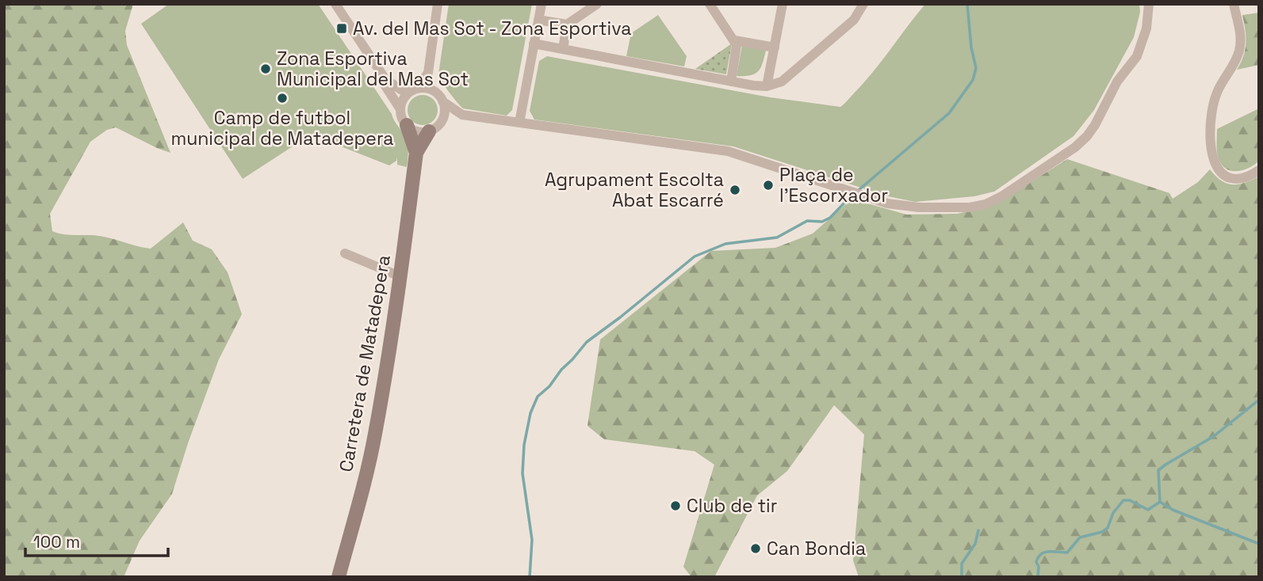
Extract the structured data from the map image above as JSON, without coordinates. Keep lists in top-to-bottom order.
{
  "streets": {
    "street": ["Carretera de Matadepera"]
  },
  "places": {
    "transit": ["Av. del Mas Sot - Zona Esportiva"],
    "other": [
      "Zona Esportiva Municipal del Mas Sot",
      "Camp de futbol municipal de Matadepera",
      "Plaça de l'Escorxador",
      "Agrupament Escolta Abat Escarré",
      "Club de tir",
      "Can Bondia"
    ]
  },
  "scale_bar": "100 m"
}
